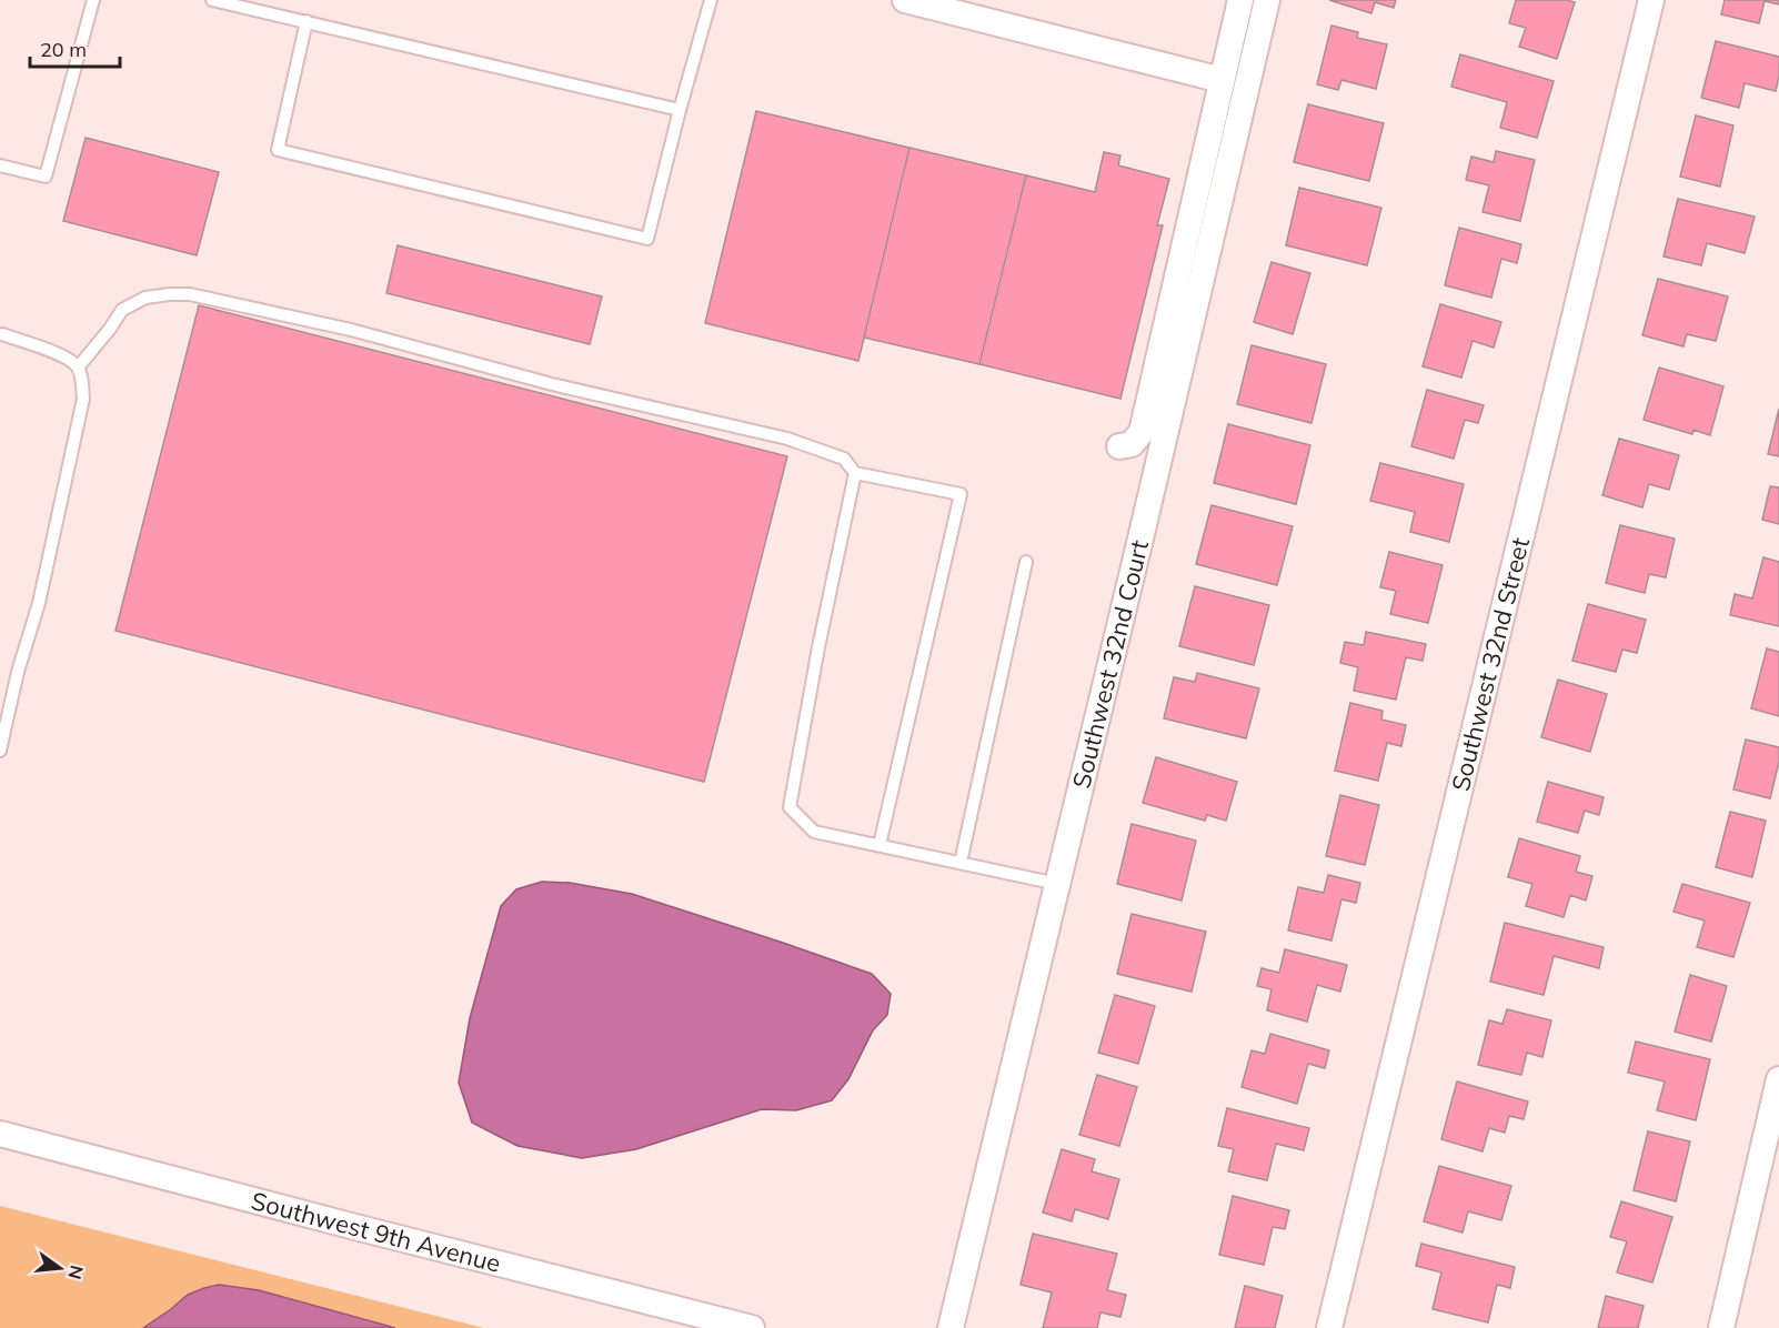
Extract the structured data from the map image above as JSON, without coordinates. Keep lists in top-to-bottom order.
{
  "streets": {
    "street": ["Southwest 32nd Court", "Southwest 32nd Street", "Southwest 9th Avenue"]
  },
  "scale_bar": "20 m",
  "north": "right"
}
